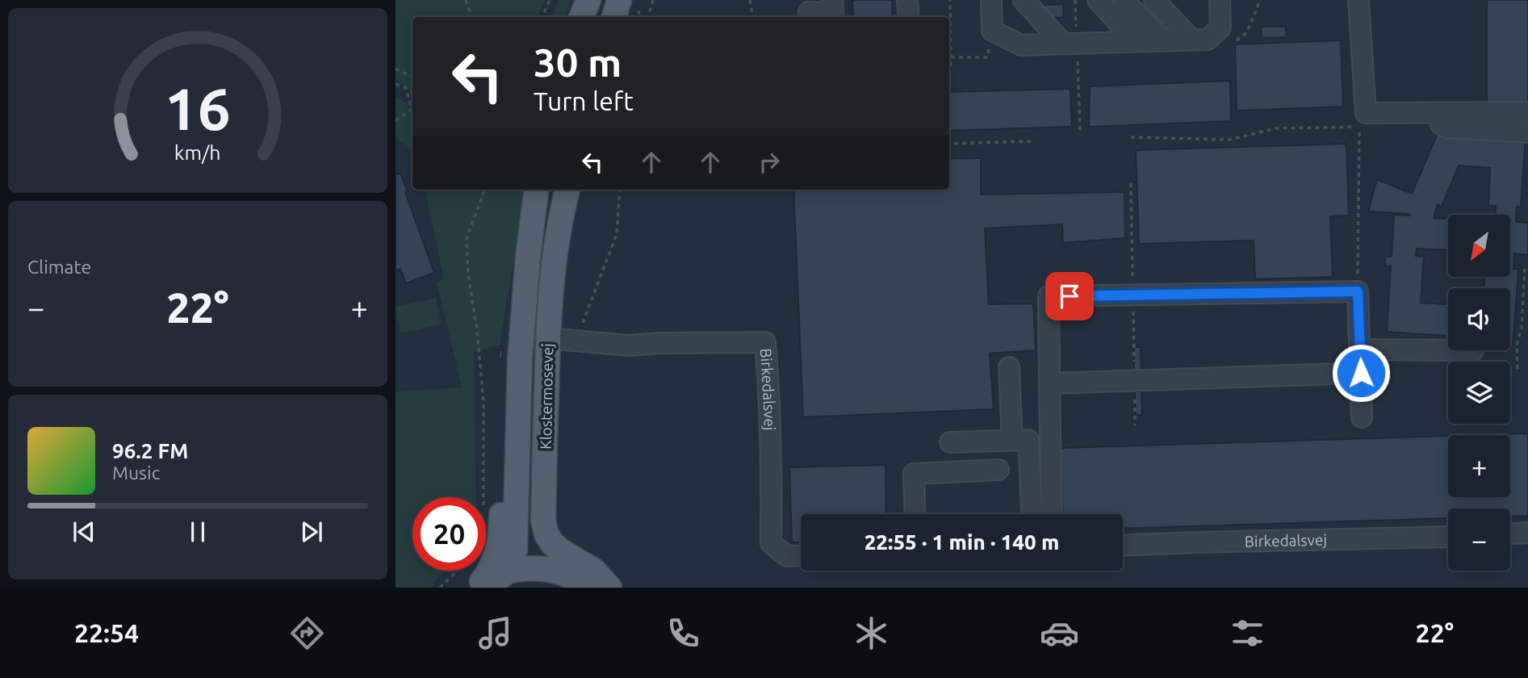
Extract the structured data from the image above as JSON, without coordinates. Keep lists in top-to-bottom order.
{
  "streets": {
    "main road": ["Klostermosevej"],
    "street": ["Birkedalsvej"]
  },
  "crossings": [
    ["Birkedalsvej", "Klostermosevej"]
  ],
  "north": "bottom left",
  "page": {
    "turn": ["30 m", "Turn left"],
    "tile": "Climate",
    "map_buttons": ["+", "−"],
    "heat": ["−", "22°", "+"],
    "song": ["96.2 FM", "Music"],
    "limit": "20",
    "trip": "22:55 · 1 min · 140 m",
    "tabs": ["22:54", "22°"],
    "gauge": ["16", "km/h"]
  }
}
